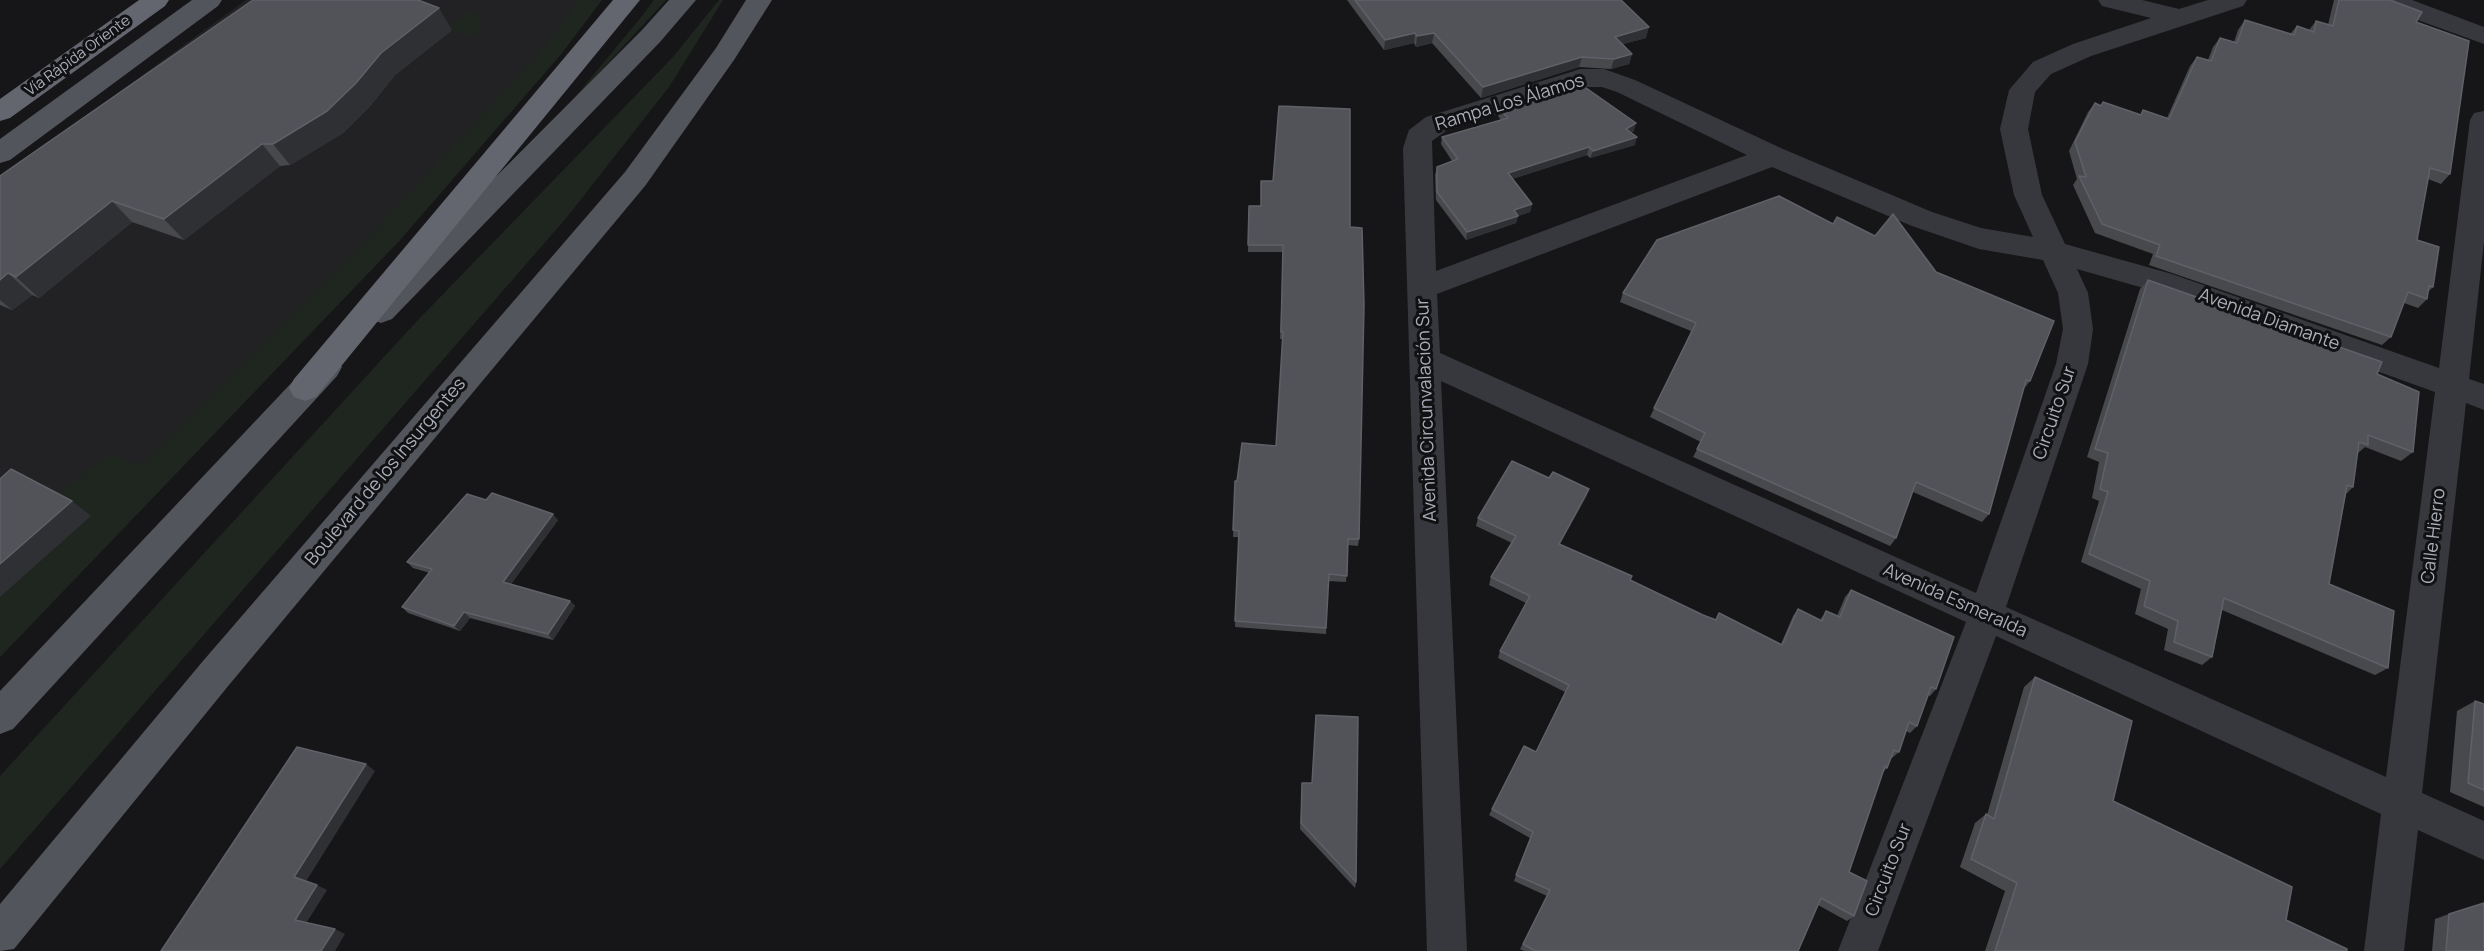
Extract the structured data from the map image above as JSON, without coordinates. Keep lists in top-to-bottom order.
{
  "streets": {
    "highway": ["Vía Rápida Oriente"],
    "main road": ["Boulevard de los Insurgentes"],
    "street": [
      "Rampa Los Álamos",
      "Avenida Diamante",
      "Avenida Circunvalación Sur",
      "Circuito Sur",
      "Calle Hierro",
      "Avenida Esmeralda"
    ]
  },
  "crossings": [
    ["Rampa Los Álamos", "Avenida Circunvalación Sur"],
    ["Avenida Diamante", "Circuito Sur"],
    ["Avenida Diamante", "Calle Hierro"],
    ["Avenida Circunvalación Sur", "Avenida Esmeralda"],
    ["Circuito Sur", "Avenida Esmeralda"],
    ["Calle Hierro", "Avenida Esmeralda"]
  ]
}
